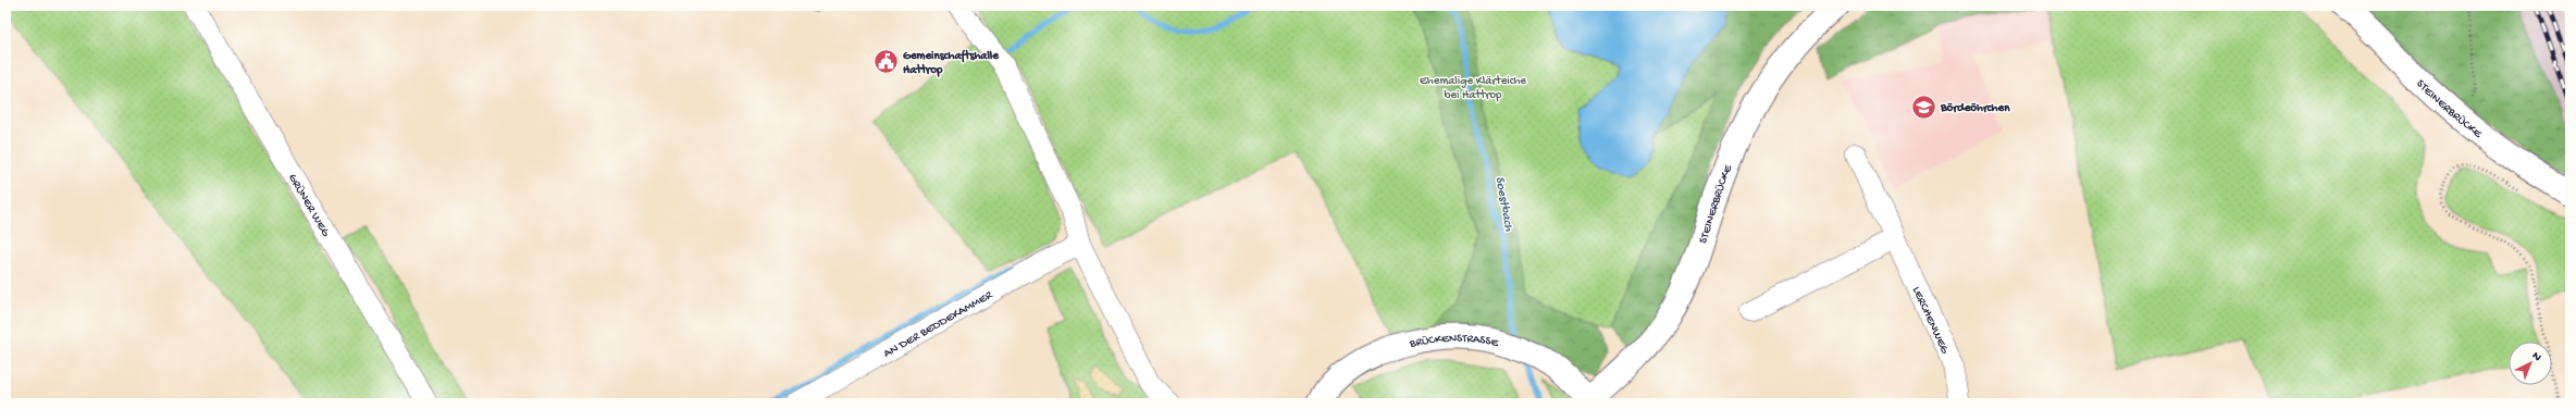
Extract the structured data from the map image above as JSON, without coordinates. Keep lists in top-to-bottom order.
{
  "streets": {
    "street": [
      "STEINERBRÜCKE",
      "GRÜNER WEG",
      "LERCHENWEG",
      "AN DER BEDDEKAMMER",
      "BRÜCKENSTRASSE"
    ]
  },
  "crossings": [
    ["STEINERBRÜCKE", "BRÜCKENSTRASSE"]
  ],
  "water": ["Soestbach"],
  "parks": ["Ehemalige Klärteiche bei Hattrop"],
  "places": {
    "public building": ["Gemeinschaftshalle Hattrop"],
    "school or university": ["Bördeöhrchen"]
  },
  "north": "top right"
}
